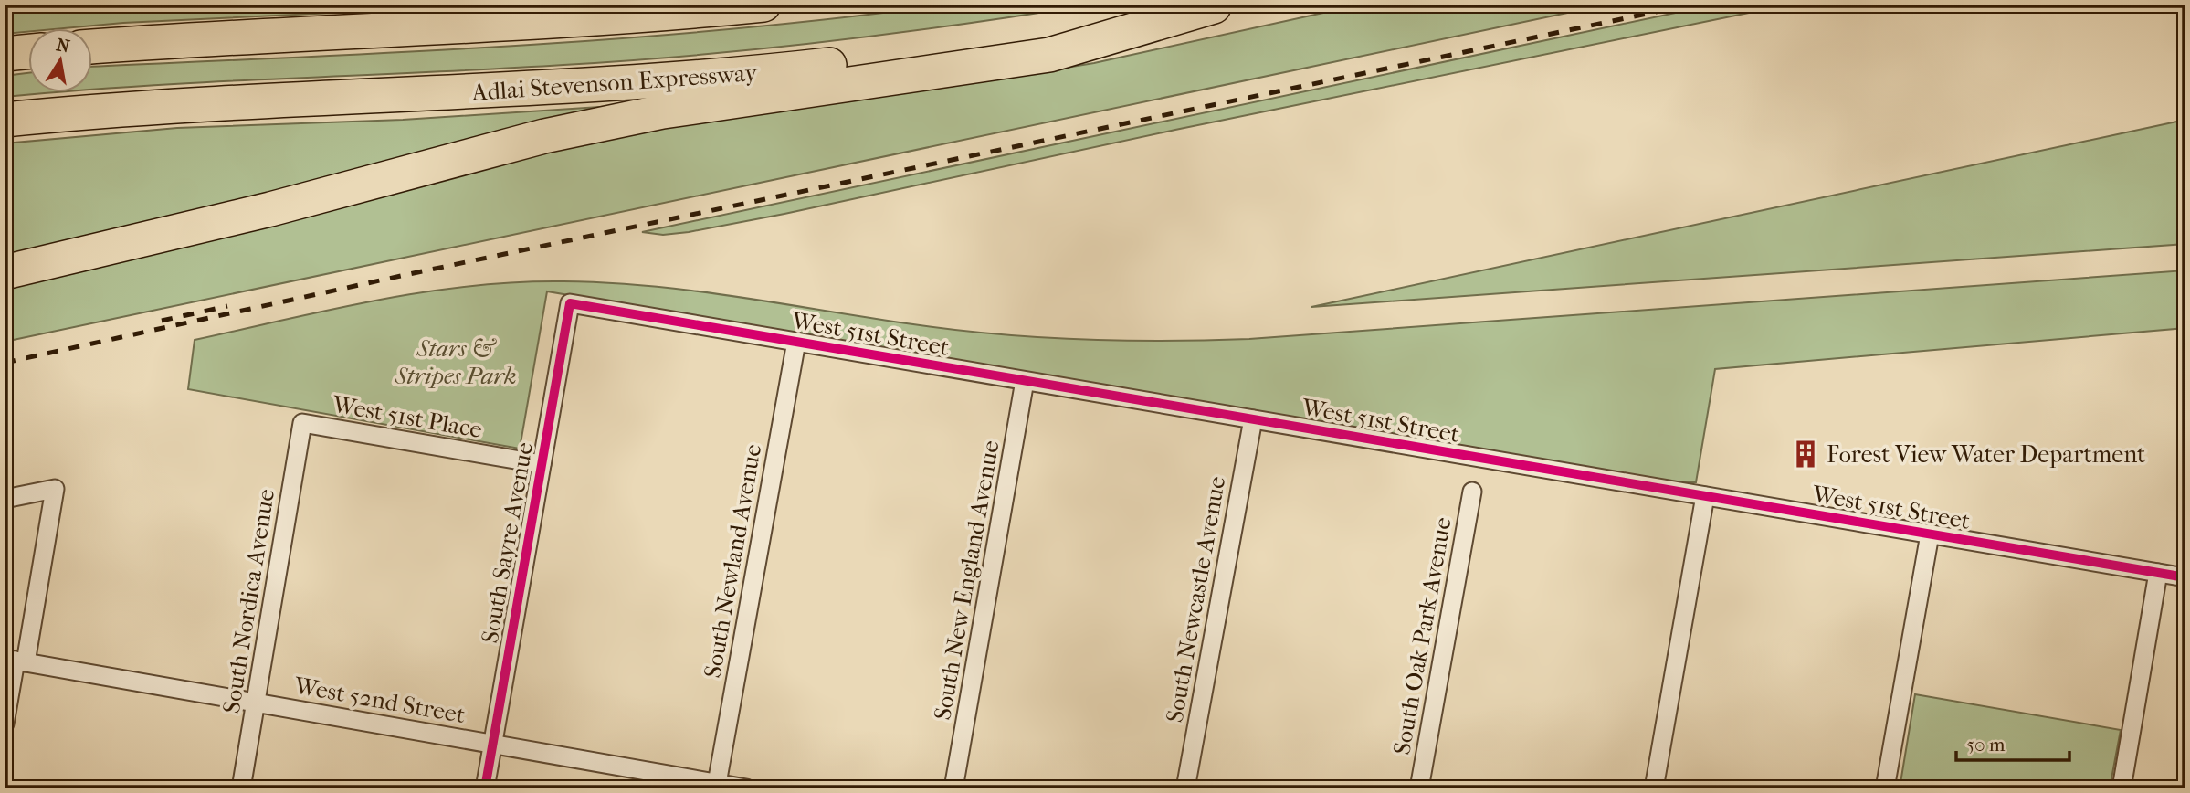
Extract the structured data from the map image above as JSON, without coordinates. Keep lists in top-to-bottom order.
{
  "streets": {
    "highway": ["Adlai Stevenson Expressway"],
    "street": [
      "West 51st Street",
      "West 51st Place",
      "South Sayre Avenue",
      "South Newland Avenue",
      "South New England Avenue",
      "South Newcastle Avenue",
      "South Nordica Avenue",
      "South Oak Park Avenue",
      "West 52nd Street"
    ]
  },
  "crossings": [
    ["West 51st Street", "South Sayre Avenue"],
    ["West 51st Street", "South Newland Avenue"],
    ["West 51st Street", "South New England Avenue"],
    ["West 51st Street", "South Newcastle Avenue"],
    ["West 51st Place", "South Sayre Avenue"],
    ["West 51st Place", "South Nordica Avenue"],
    ["South Sayre Avenue", "West 52nd Street"],
    ["South Newland Avenue", "West 52nd Street"],
    ["South Nordica Avenue", "West 52nd Street"]
  ],
  "parks": ["Stars & Stripes Park"],
  "places": {
    "building": ["Forest View Water Department"]
  },
  "scale_bar": "50 m",
  "north": "top"
}
